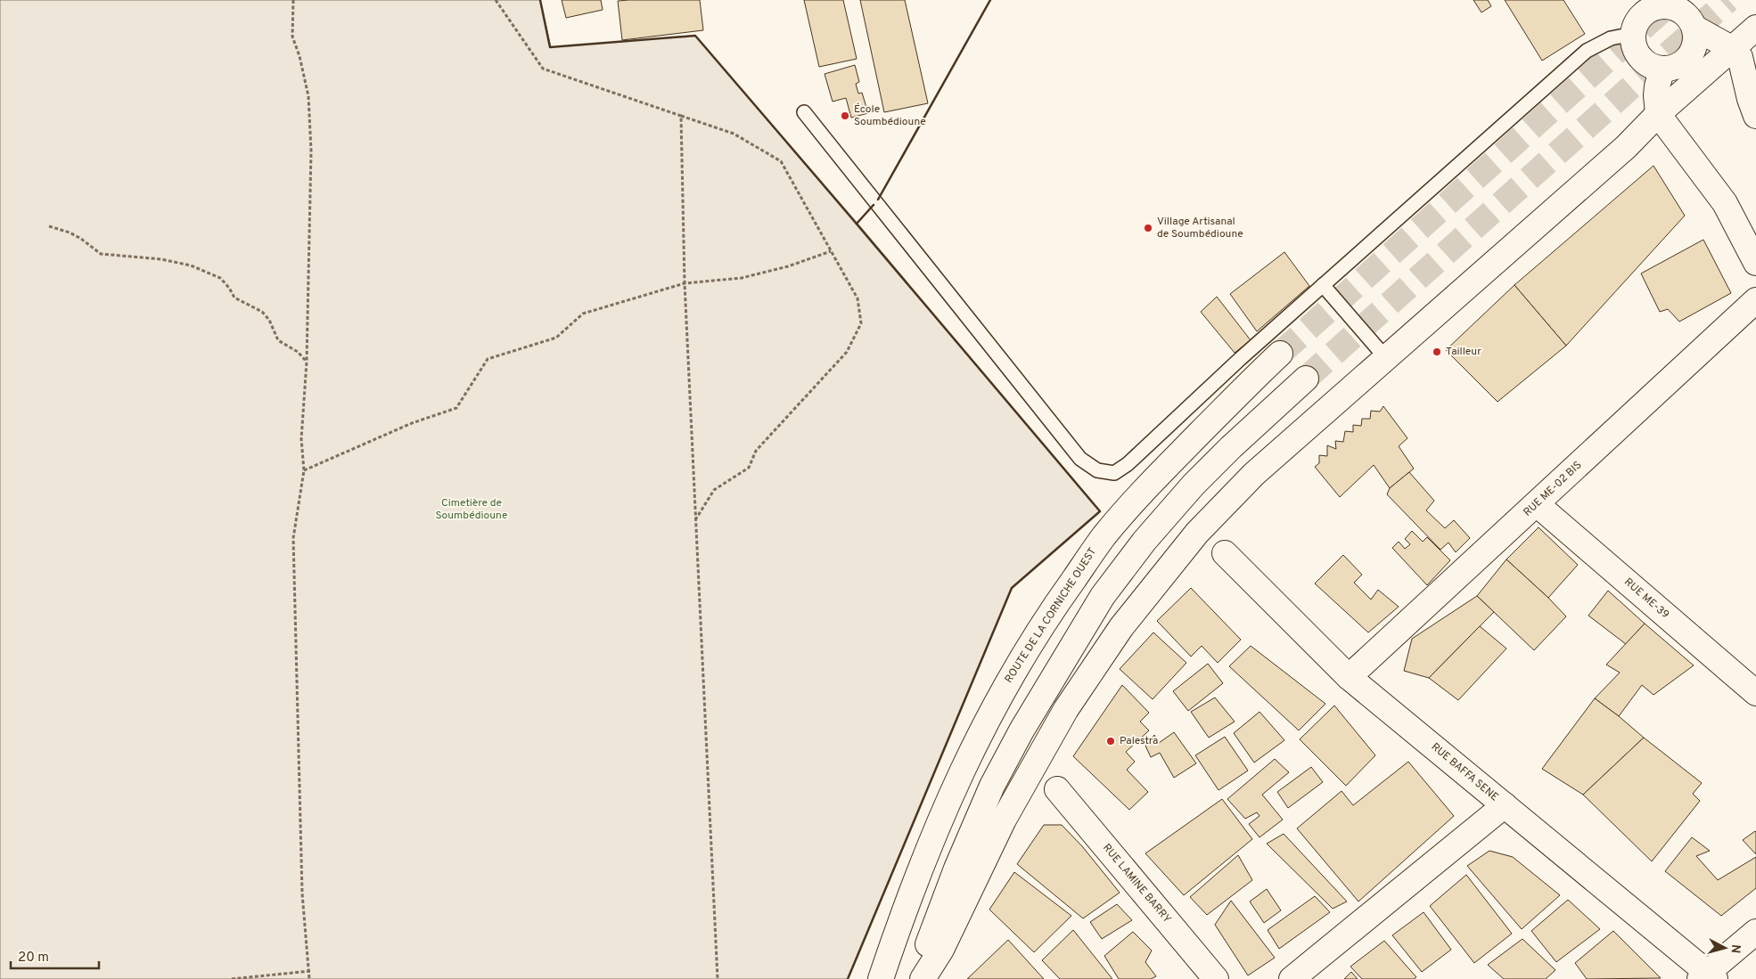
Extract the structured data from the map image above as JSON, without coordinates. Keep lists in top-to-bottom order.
{
  "streets": {
    "main road": [
      "RUE ME-02 BIS",
      "RUE ME-39",
      "ROUTE DE LA CORNICHE OUEST",
      "RUE BAFFA SENE",
      "RUE LAMINE BARRY"
    ]
  },
  "crossings": [
    ["RUE ME-02 BIS", "RUE ME-39"],
    ["RUE ME-02 BIS", "RUE BAFFA SENE"]
  ],
  "parks": ["Cimetière de Soumbédioune"],
  "places": [
    "École Soumbédioune",
    "Village Artisanal de Soumbédioune",
    "Tailleur",
    "Palestra"
  ],
  "scale_bar": "20 m",
  "north": "right"
}
